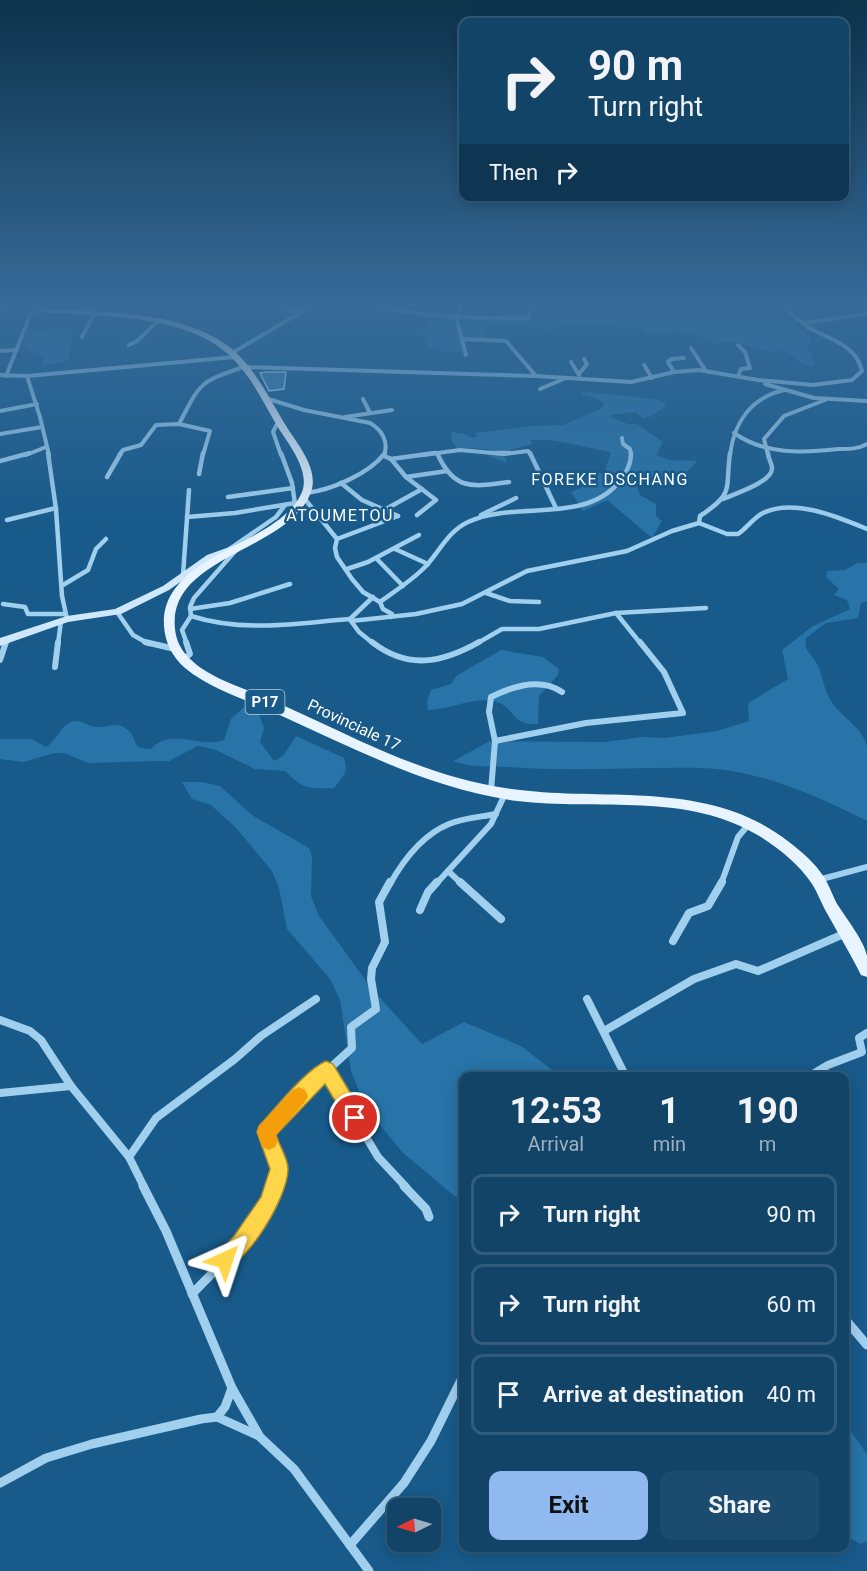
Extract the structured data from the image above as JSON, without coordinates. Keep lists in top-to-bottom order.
{
  "streets": {
    "main road": ["P17", "Provinciale 17"]
  },
  "districts": ["FOREKE DSCHANG", "ATOUMETOU"],
  "north": "left",
  "page": {
    "turn": ["90 m", "Turn right"],
    "then": "Then",
    "eta": [
      "12:53",
      "Arrival",
      "1",
      "min",
      "190",
      "m"
    ],
    "list": [
      {
        "name": "Turn right",
        "value": "90 m"
      },
      {
        "name": "Turn right",
        "value": "60 m"
      },
      {
        "name": "Arrive at destination",
        "value": "40 m"
      }
    ],
    "buttons": ["Exit", "Share"]
  }
}
